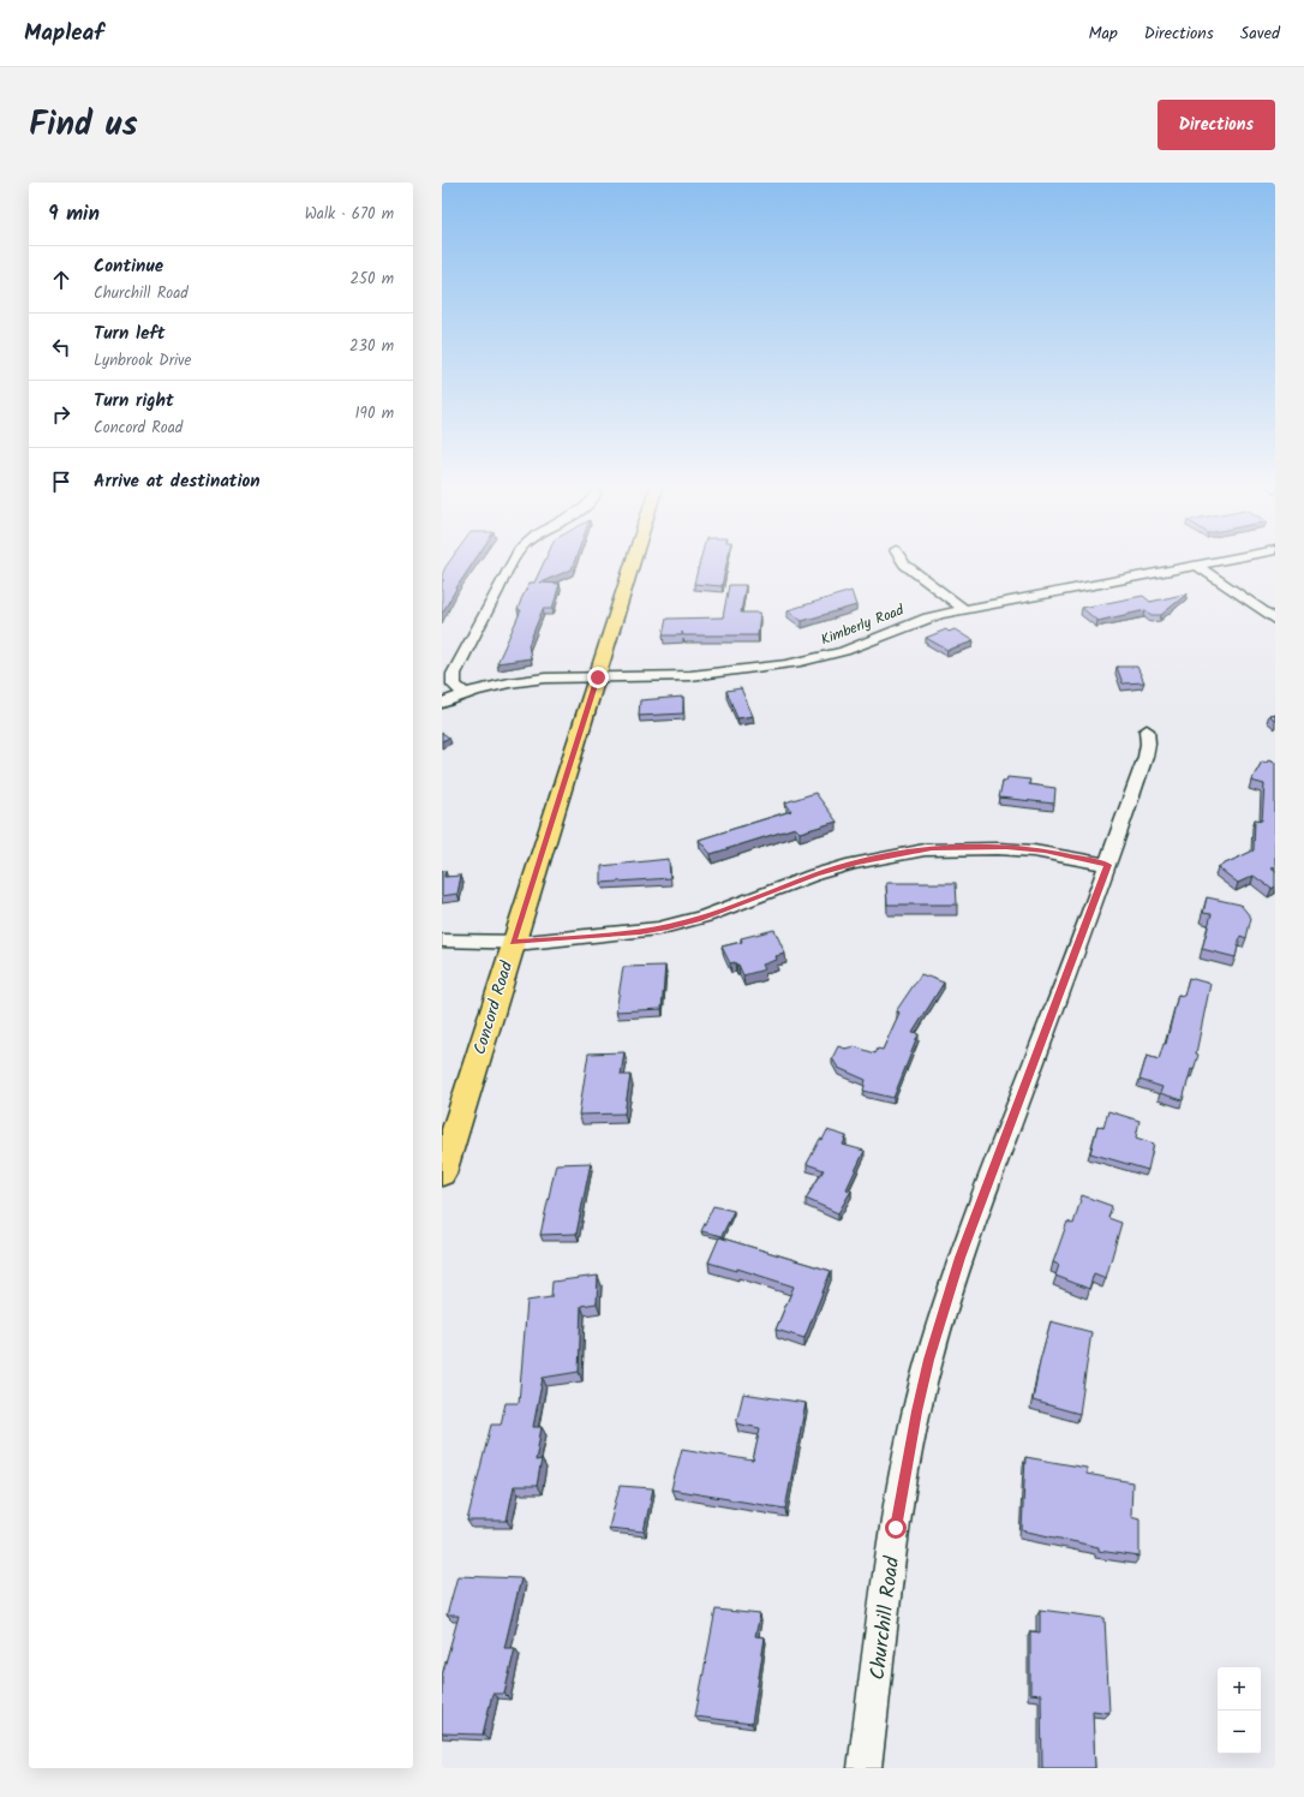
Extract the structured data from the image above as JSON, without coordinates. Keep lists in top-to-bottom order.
{
  "streets": {
    "main road": ["Concord Road"],
    "street": ["Kimberly Road", "Churchill Road"]
  },
  "crossings": [
    ["Kimberly Road", "Concord Road"]
  ],
  "page": {
    "header": "Mapleaf",
    "nav": ["Map", "Directions", "Saved"],
    "title": "Find us",
    "buttons": "Directions",
    "heading": ["9 min", "Walk · 670 m"],
    "list": [
      ["Continue", "Churchill Road", "250 m"],
      ["Turn left", "Lynbrook Drive", "230 m"],
      ["Turn right", "Concord Road", "190 m"],
      "Arrive at destination"
    ],
    "map_buttons": ["+", "−"]
  }
}
